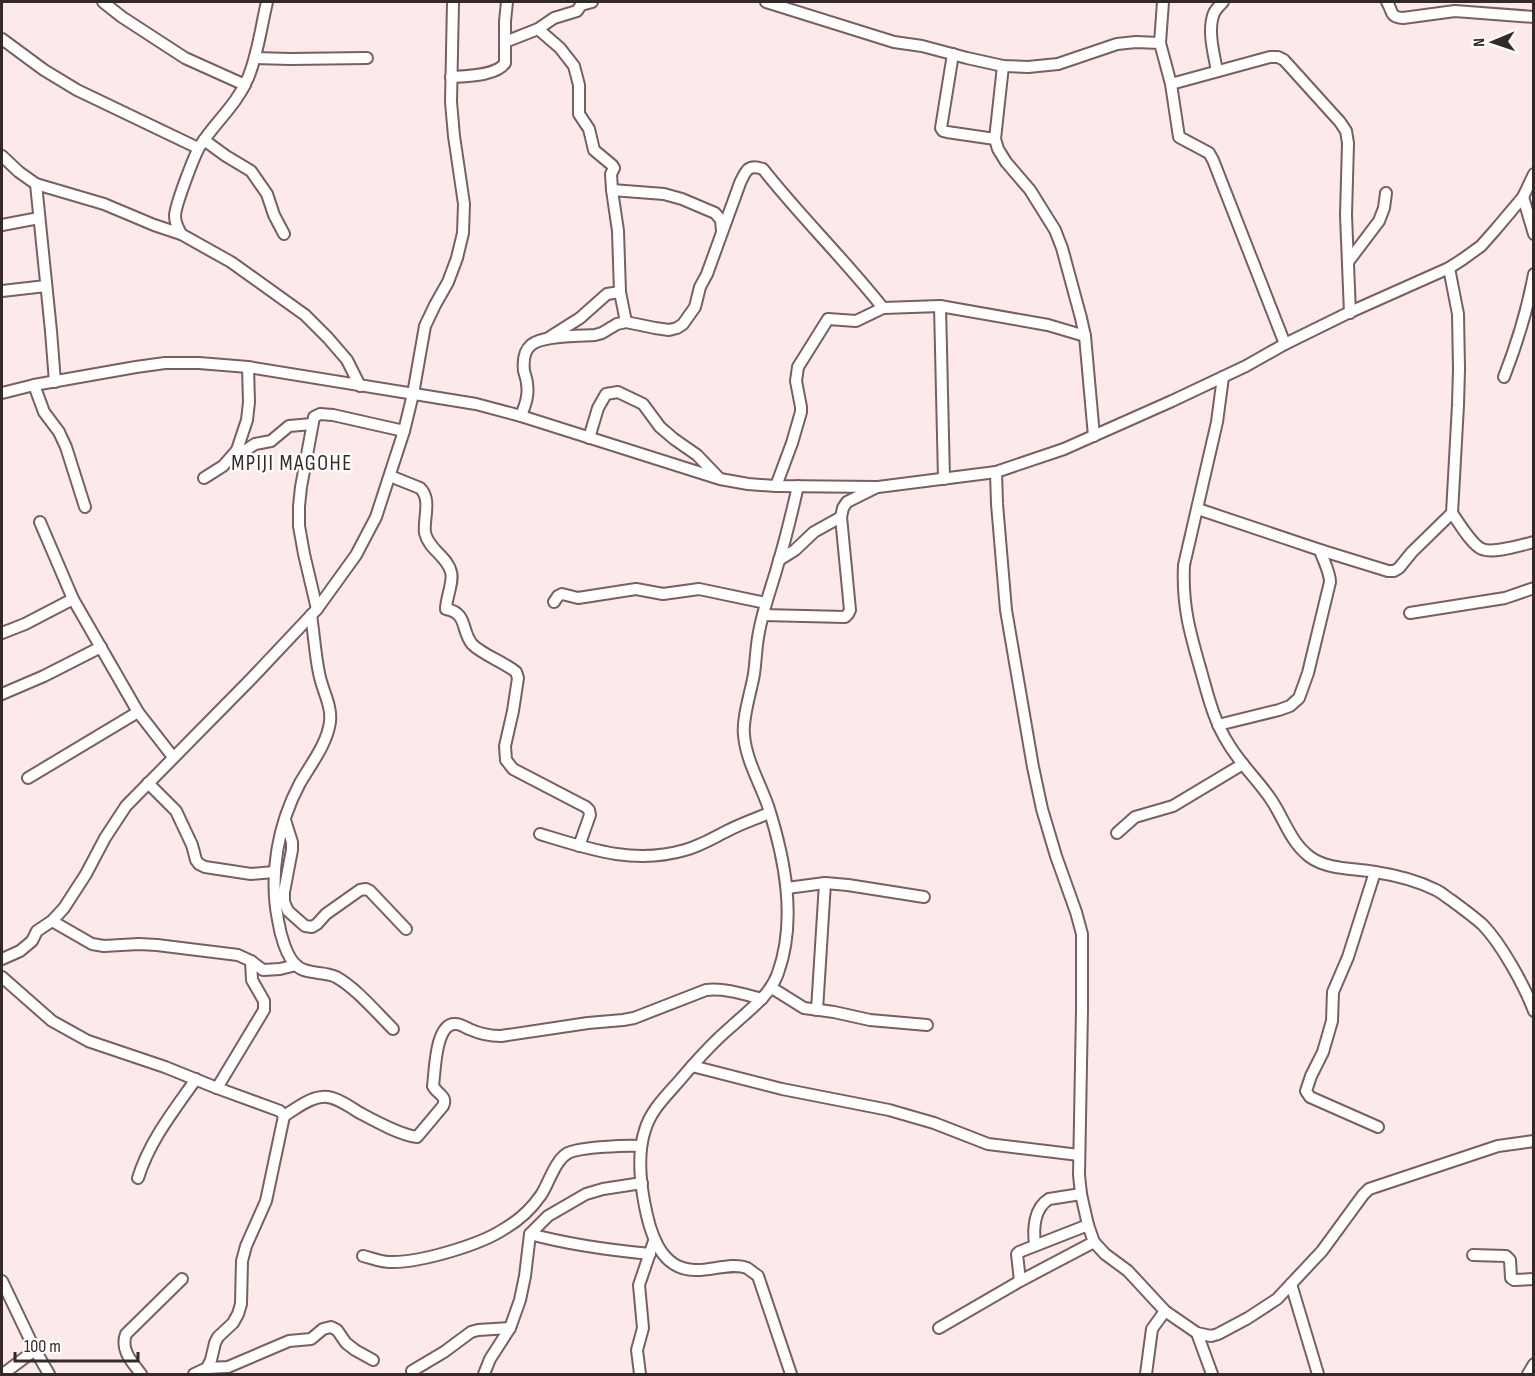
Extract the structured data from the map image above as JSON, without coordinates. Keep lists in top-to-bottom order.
{
  "districts": ["MPIJI MAGOHE"],
  "scale_bar": "100 m",
  "north": "left"
}
